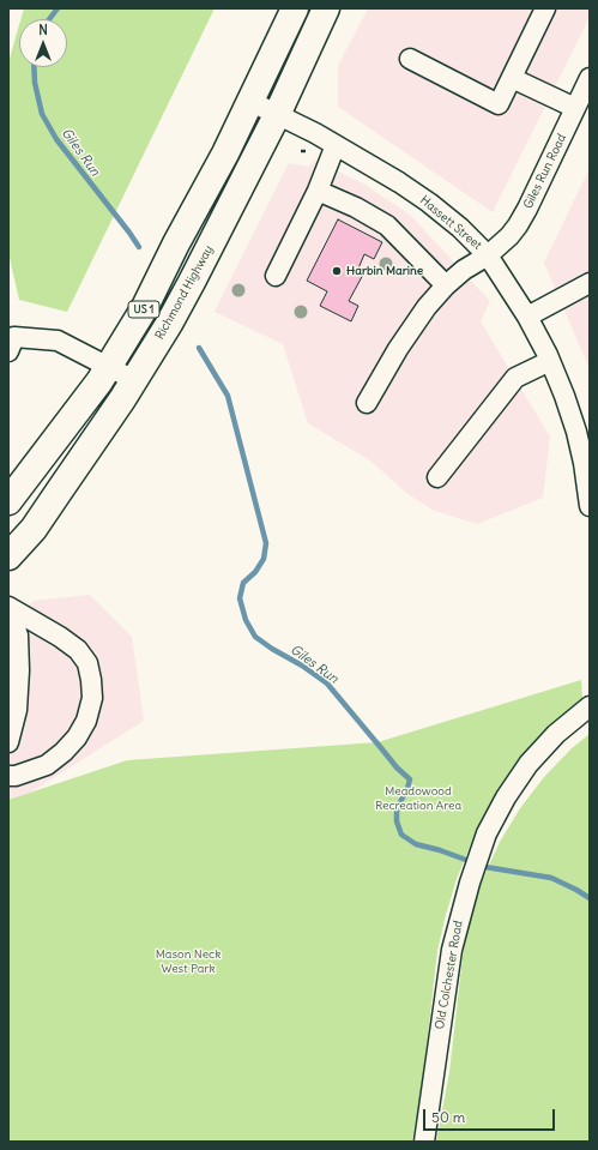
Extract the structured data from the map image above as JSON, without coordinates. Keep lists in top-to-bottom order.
{
  "streets": {
    "highway": ["Richmond Highway", "US 1"],
    "street": ["Giles Run Road", "Hassett Street", "Old Colchester Road"]
  },
  "crossings": [
    ["Giles Run Road", "Hassett Street"],
    ["Hassett Street", "Richmond Highway"],
    ["Hassett Street", "US 1"]
  ],
  "water": ["Giles Run"],
  "parks": ["Meadowood Recreation Area", "Mason Neck West Park"],
  "places": ["Harbin Marine"],
  "scale_bar": "50 m",
  "north": "top"
}
